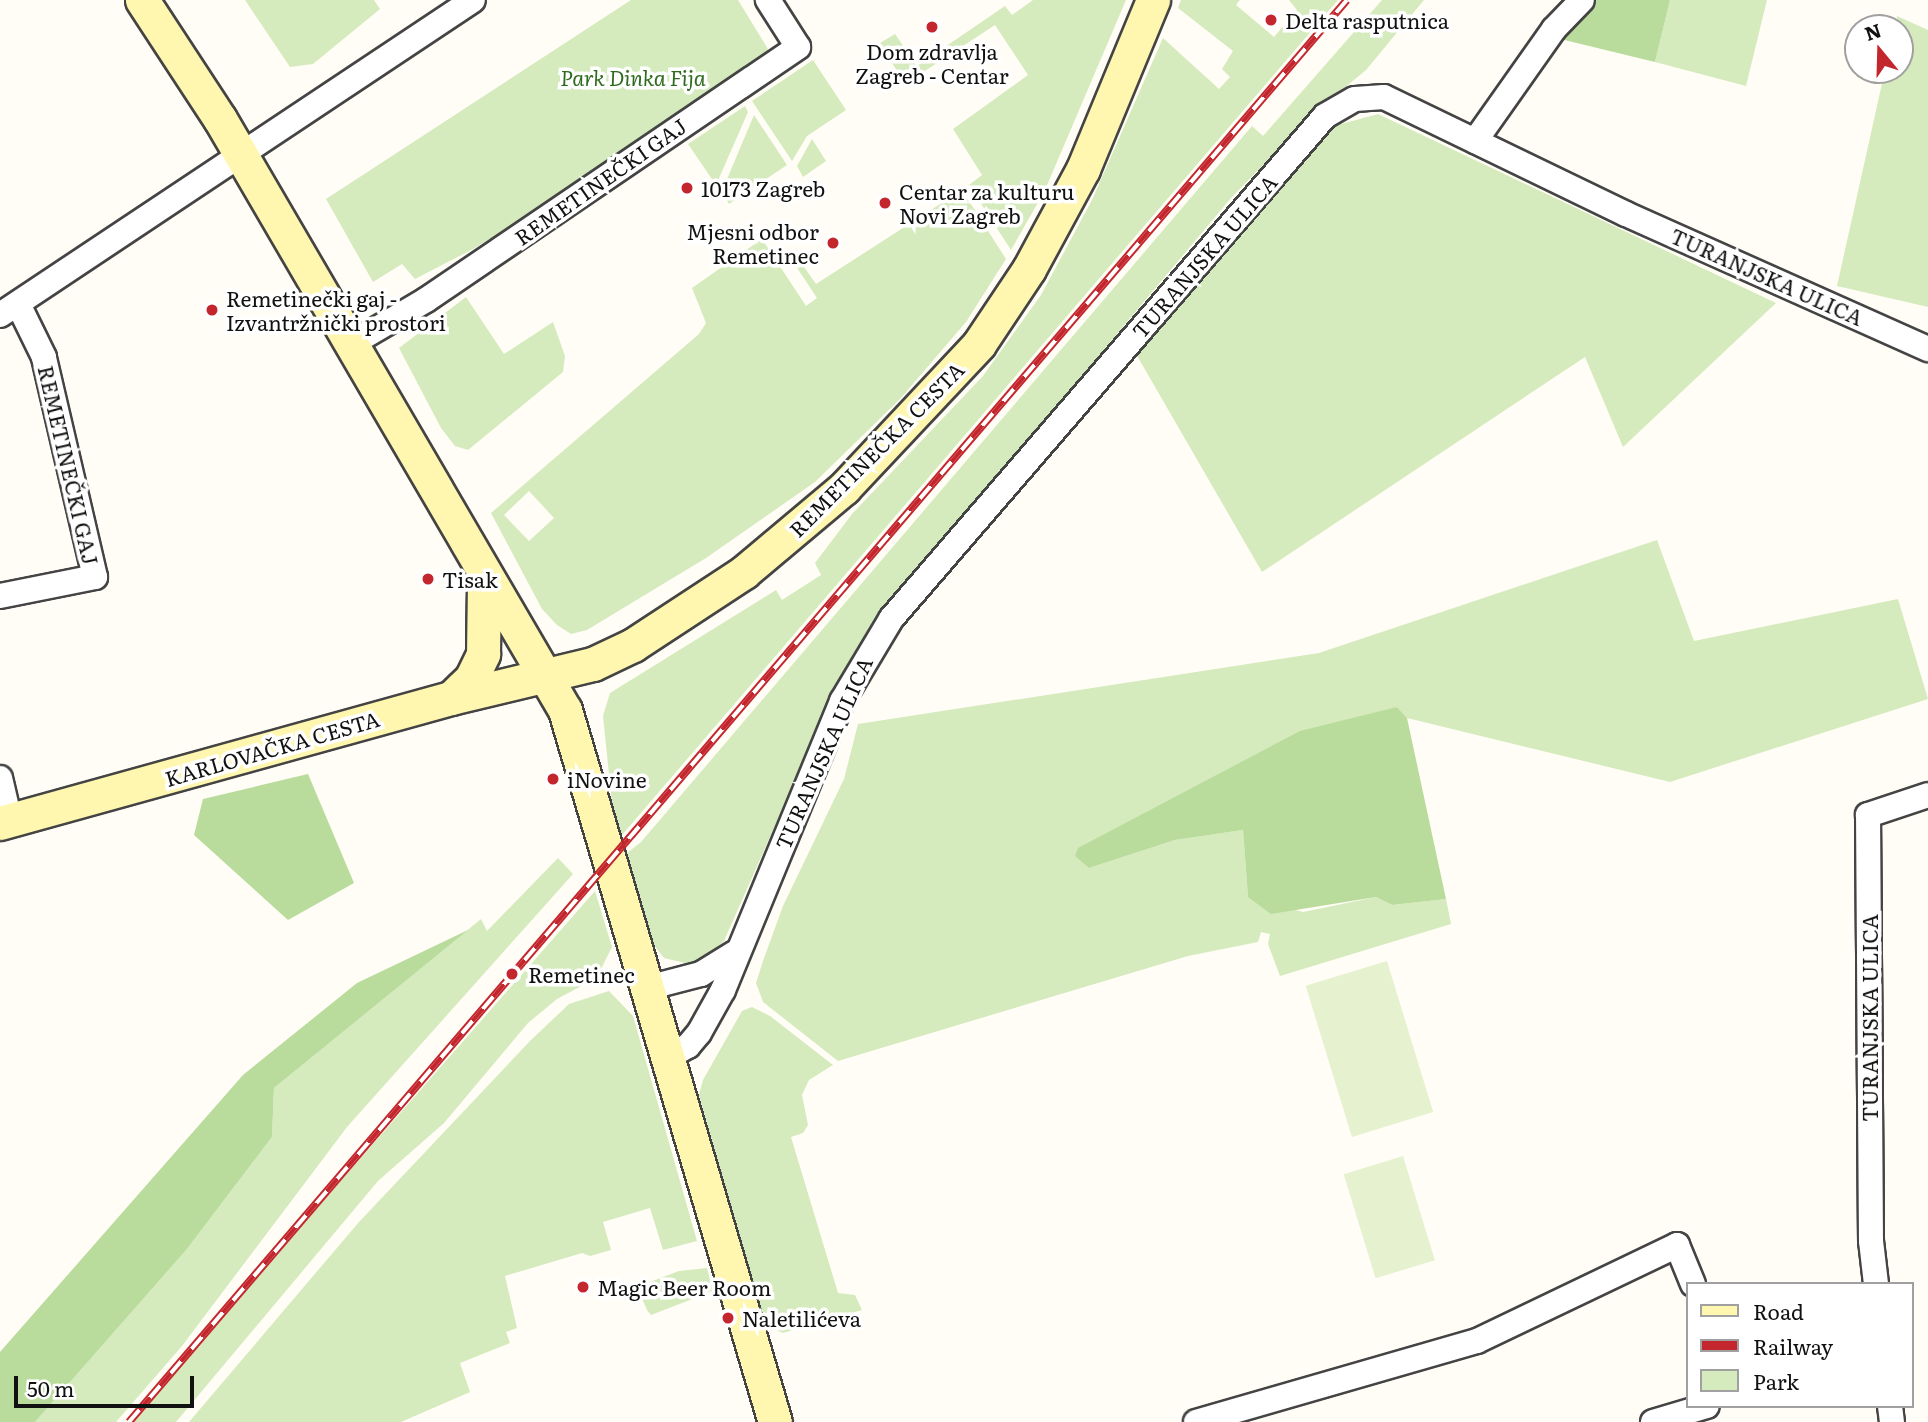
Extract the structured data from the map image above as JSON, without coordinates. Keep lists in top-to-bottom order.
{
  "streets": {
    "main road": ["REMETINEČKA CESTA", "KARLOVAČKA CESTA"],
    "street": ["REMETINEČKI GAJ", "TURANJSKA ULICA"]
  },
  "crossings": [
    ["REMETINEČKA CESTA", "KARLOVAČKA CESTA"]
  ],
  "parks": ["Park Dinka Fija"],
  "places": [
    "Delta rasputnica",
    "Dom zdravlja Zagreb - Centar",
    "10173 Zagreb",
    "Centar za kulturu Novi Zagreb",
    "Mjesni odbor Remetinec",
    "Remetinečki gaj - Izvantržnički prostori",
    "Tisak",
    "iNovine",
    "Remetinec",
    "Magic Beer Room",
    "Naletilićeva"
  ],
  "legend": ["Road", "Railway", "Park"],
  "scale_bar": "50 m",
  "north": "top"
}
